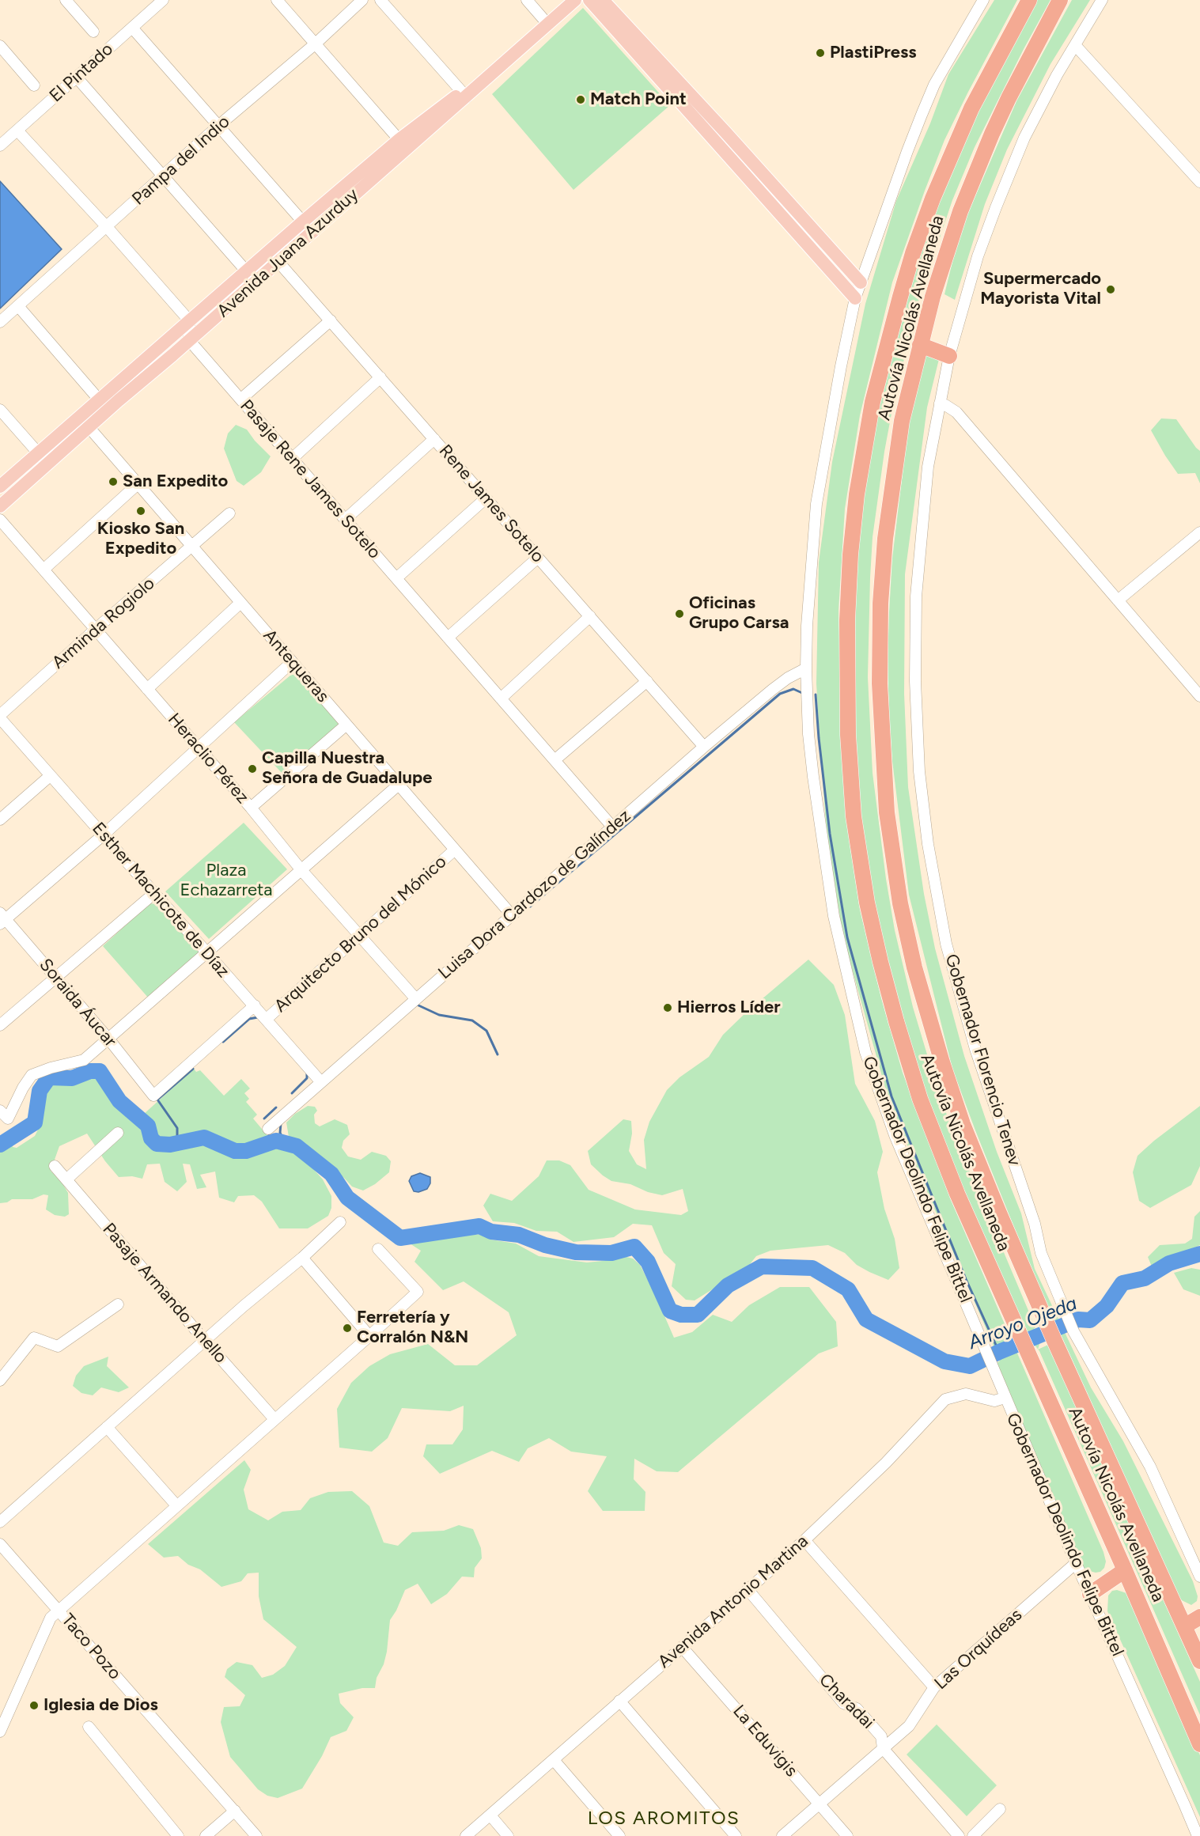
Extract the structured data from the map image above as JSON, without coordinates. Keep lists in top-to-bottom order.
{
  "streets": {
    "highway": ["Autovía Nicolás Avellaneda"],
    "main road": ["Avenida Juana Azurduy"],
    "street": [
      "El Pintado",
      "Pampa del Indio",
      "Pasaje Rene James Sotelo",
      "Rene James Sotelo",
      "Arminda Rogiolo",
      "Antequeras",
      "Heraclio Pérez",
      "Luisa Dora Cardozo de Galíndez",
      "Esther Machicote de Díaz",
      "Arquitecto Bruno del Mónico",
      "Soraida Áucar",
      "Gobernador Florencio Tenev",
      "Gobernador Deolindo Felipe Bittel",
      "Pasaje Armando Anello",
      "Avenida Antonio Martina",
      "Taco Pozo",
      "Las Orquídeas",
      "Charadai",
      "La Eduvigis"
    ]
  },
  "crossings": [
    ["Avenida Juana Azurduy", "Pasaje Rene James Sotelo"],
    ["Avenida Juana Azurduy", "Rene James Sotelo"],
    ["Avenida Juana Azurduy", "Antequeras"],
    ["Pasaje Rene James Sotelo", "Luisa Dora Cardozo de Galíndez"],
    ["Rene James Sotelo", "Luisa Dora Cardozo de Galíndez"],
    ["Arminda Rogiolo", "Antequeras"],
    ["Arminda Rogiolo", "Heraclio Pérez"],
    ["Arminda Rogiolo", "Esther Machicote de Díaz"],
    ["Antequeras", "Luisa Dora Cardozo de Galíndez"],
    ["Antequeras", "Arquitecto Bruno del Mónico"],
    ["Heraclio Pérez", "Luisa Dora Cardozo de Galíndez"],
    ["Heraclio Pérez", "Arquitecto Bruno del Mónico"],
    ["Luisa Dora Cardozo de Galíndez", "Esther Machicote de Díaz"],
    ["Luisa Dora Cardozo de Galíndez", "Gobernador Deolindo Felipe Bittel"],
    ["Esther Machicote de Díaz", "Arquitecto Bruno del Mónico"],
    ["Arquitecto Bruno del Mónico", "Soraida Áucar"],
    ["Gobernador Deolindo Felipe Bittel", "Avenida Antonio Martina"],
    ["Gobernador Deolindo Felipe Bittel", "Las Orquídeas"],
    ["Avenida Antonio Martina", "Charadai"],
    ["Avenida Antonio Martina", "La Eduvigis"],
    ["Las Orquídeas", "Charadai"],
    ["Las Orquídeas", "La Eduvigis"]
  ],
  "districts": ["LOS AROMITOS"],
  "water": ["Arroyo Ojeda"],
  "parks": ["Plaza Echazarreta"],
  "places": [
    "PlastiPress",
    "Match Point",
    "Supermercado Mayorista Vital",
    "San Expedito",
    "Kiosko San Expedito",
    "Oficinas Grupo Carsa",
    "Capilla Nuestra Señora de Guadalupe",
    "Hierros Líder",
    "Ferretería y Corralón N&N",
    "Iglesia de Dios"
  ]
}
